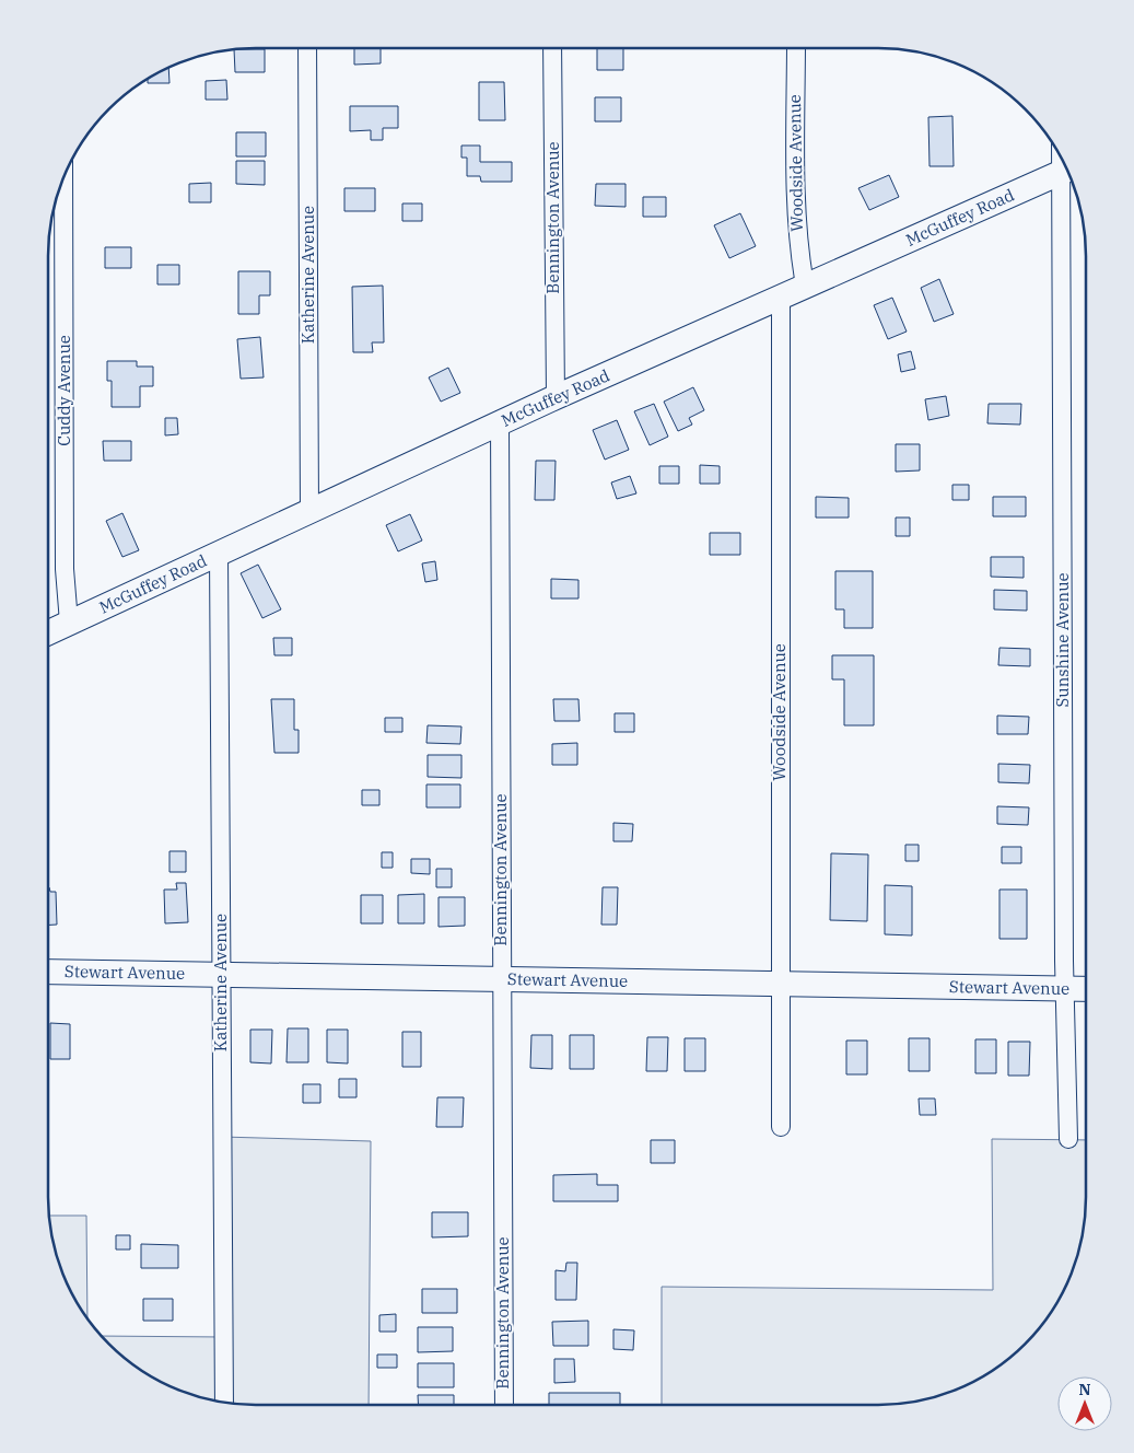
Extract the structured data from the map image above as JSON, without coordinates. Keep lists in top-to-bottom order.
{
  "streets": {
    "street": [
      "Woodside Avenue",
      "Bennington Avenue",
      "McGuffey Road",
      "Katherine Avenue",
      "Cuddy Avenue",
      "Sunshine Avenue",
      "Stewart Avenue"
    ]
  },
  "crossings": [
    ["Woodside Avenue", "McGuffey Road"],
    ["Woodside Avenue", "Stewart Avenue"],
    ["Bennington Avenue", "McGuffey Road"],
    ["Bennington Avenue", "Stewart Avenue"],
    ["McGuffey Road", "Katherine Avenue"],
    ["McGuffey Road", "Cuddy Avenue"],
    ["McGuffey Road", "Sunshine Avenue"],
    ["Katherine Avenue", "Stewart Avenue"],
    ["Sunshine Avenue", "Stewart Avenue"]
  ],
  "north": "top"
}
